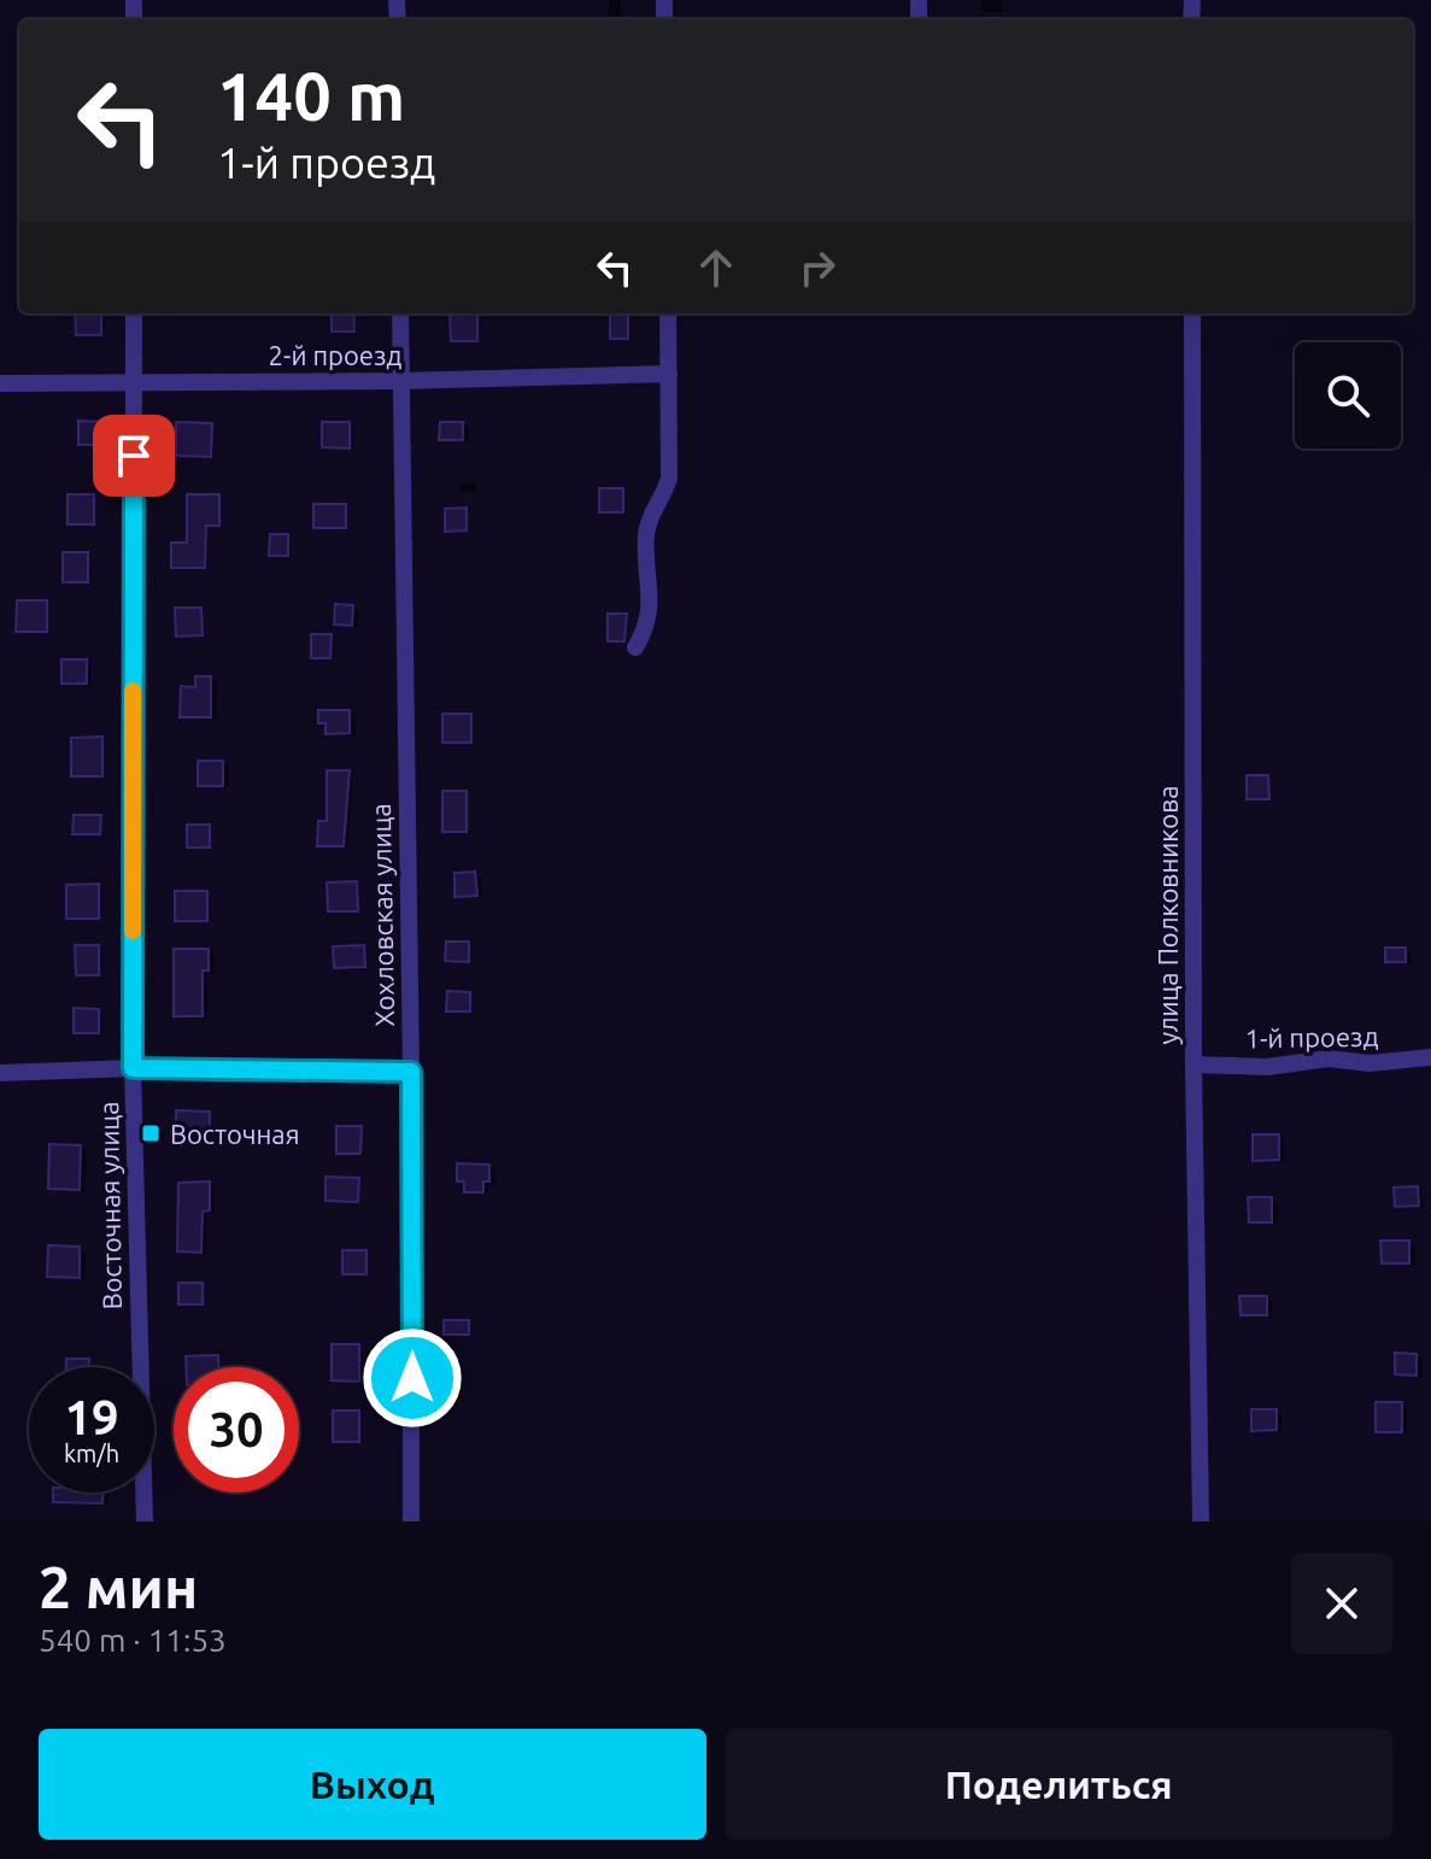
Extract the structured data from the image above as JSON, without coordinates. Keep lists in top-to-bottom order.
{
  "streets": {
    "street": [
      "2-й проезд",
      "Хохловская улица",
      "улица Полковникова",
      "1-й проезд",
      "Восточная улица"
    ]
  },
  "crossings": [
    ["2-й проезд", "Хохловская улица"],
    ["2-й проезд", "Восточная улица"],
    ["улица Полковникова", "1-й проезд"]
  ],
  "places": {
    "transit": ["Восточная"]
  },
  "page": {
    "turn": ["140 m", "1-й проезд"],
    "speed": "19 km/h",
    "limit": "30",
    "heading": ["2 мин", "540 m · 11:53"],
    "buttons": ["Выход", "Поделиться"]
  }
}
